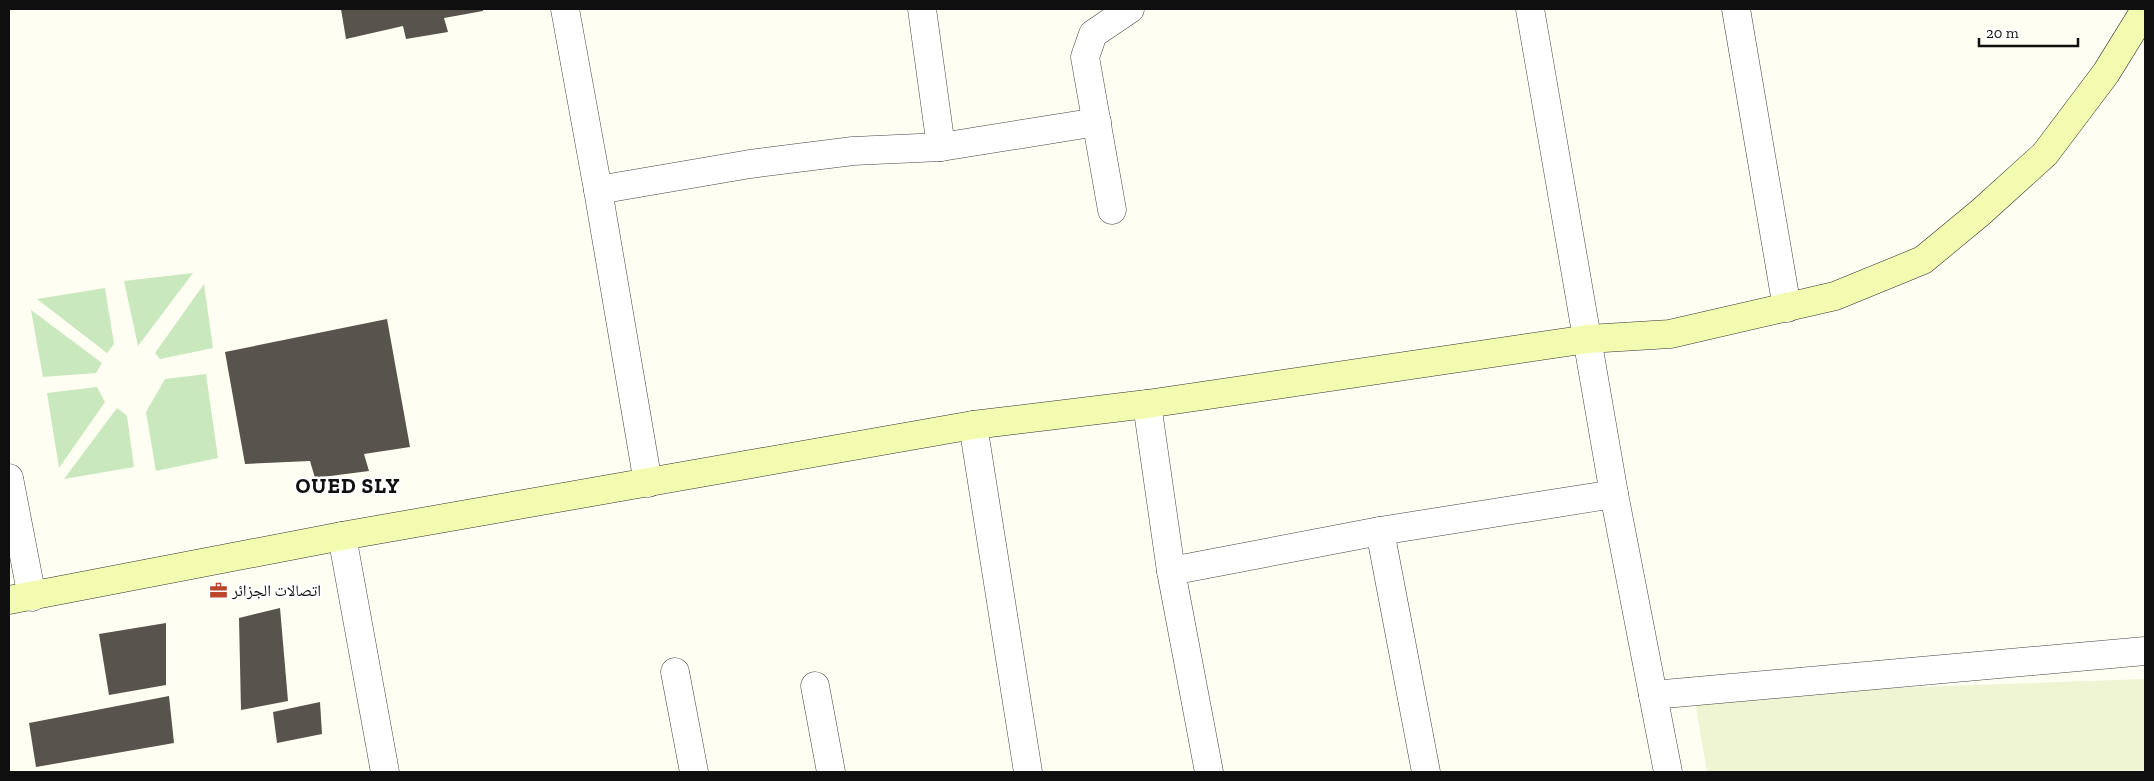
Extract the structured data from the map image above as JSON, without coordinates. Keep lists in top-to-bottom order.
{
  "districts": ["OUED SLY"],
  "places": {
    "office": ["اتصالات الجزائر"]
  },
  "scale_bar": "20 m"
}
